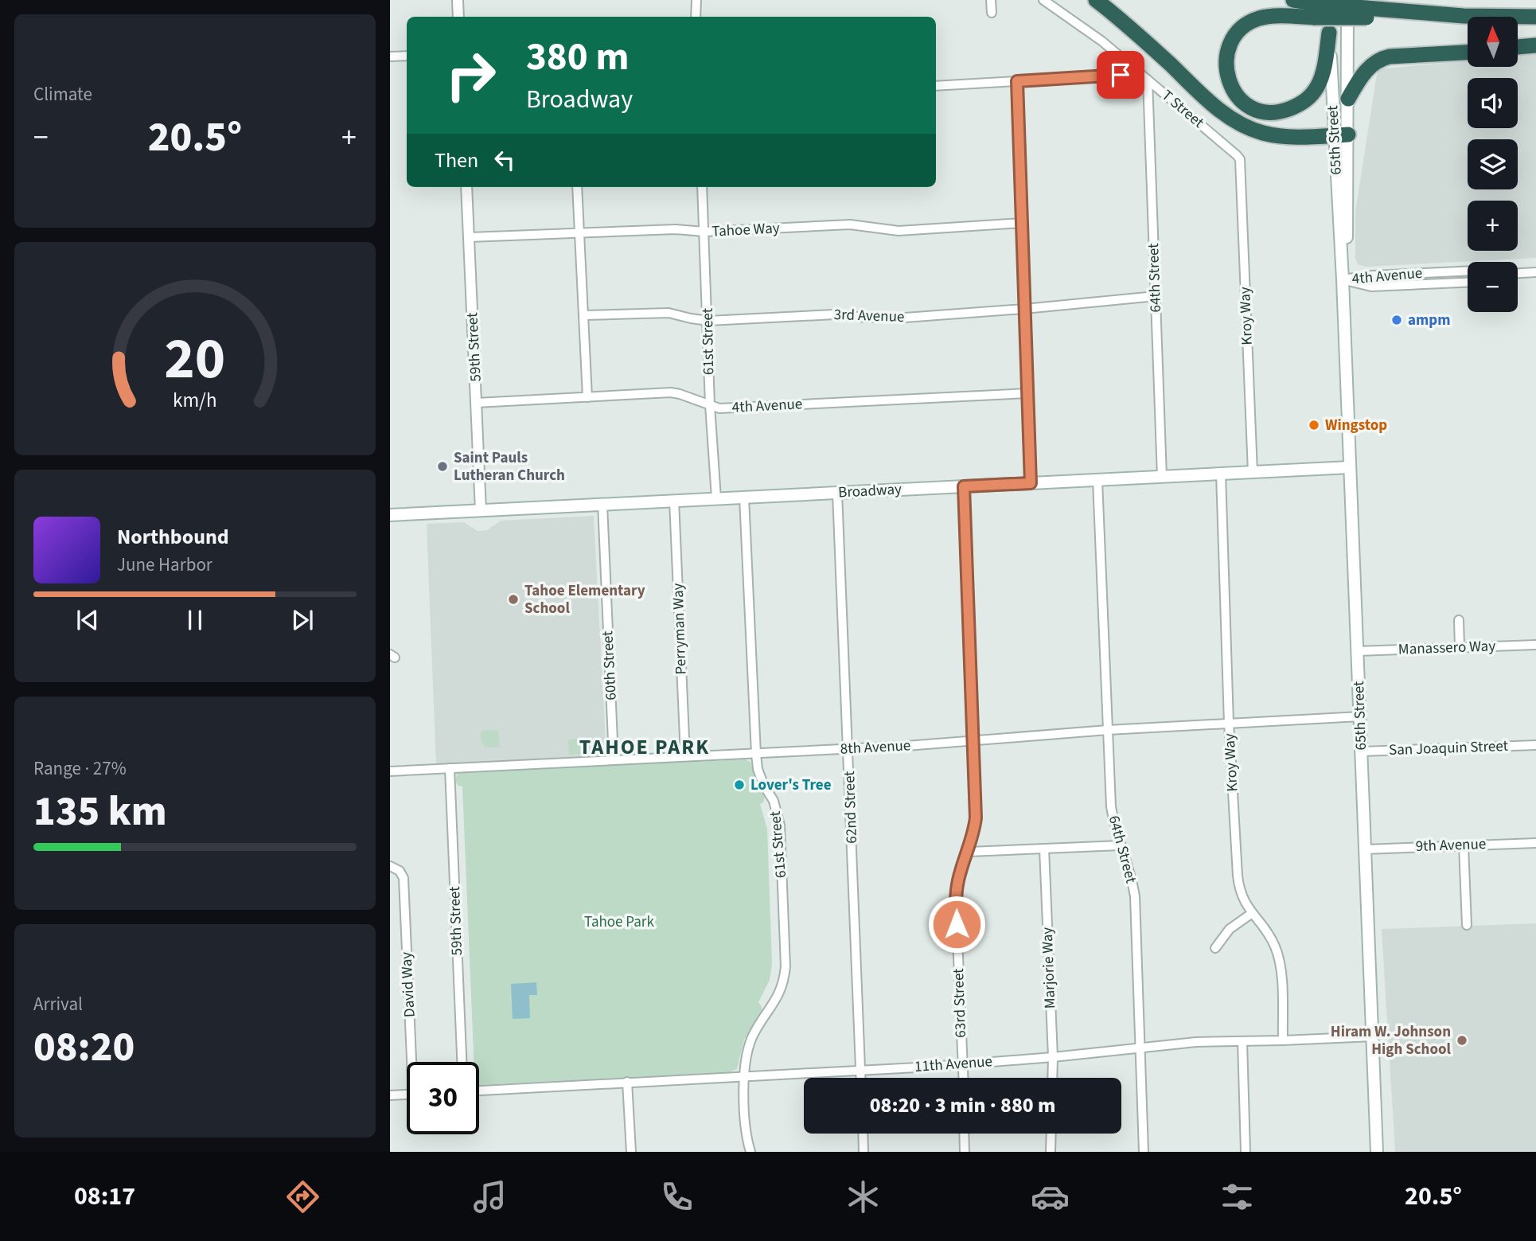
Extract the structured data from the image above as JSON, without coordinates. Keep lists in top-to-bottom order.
{
  "streets": {
    "main road": ["65th Street", "Broadway"],
    "street": [
      "T Street",
      "Tahoe Way",
      "4th Avenue",
      "64th Street",
      "3rd Avenue",
      "Kroy Way",
      "61st Street",
      "59th Street",
      "Perryman Way",
      "Manassero Way",
      "60th Street",
      "8th Avenue",
      "San Joaquin Street",
      "62nd Street",
      "9th Avenue",
      "Marjorie Way",
      "David Way",
      "63rd Street",
      "11th Avenue"
    ]
  },
  "crossings": [
    ["T Street", "64th Street"],
    ["T Street", "Kroy Way"],
    ["65th Street", "4th Avenue"],
    ["65th Street", "Broadway"],
    ["65th Street", "Manassero Way"],
    ["65th Street", "8th Avenue"],
    ["65th Street", "San Joaquin Street"],
    ["65th Street", "9th Avenue"],
    ["65th Street", "11th Avenue"],
    ["Tahoe Way", "61st Street"],
    ["Tahoe Way", "59th Street"],
    ["4th Avenue", "61st Street"],
    ["4th Avenue", "59th Street"],
    ["64th Street", "3rd Avenue"],
    ["64th Street", "Broadway"],
    ["64th Street", "8th Avenue"],
    ["64th Street", "11th Avenue"],
    ["3rd Avenue", "61st Street"],
    ["Kroy Way", "Broadway"],
    ["Kroy Way", "8th Avenue"],
    ["Kroy Way", "11th Avenue"],
    ["61st Street", "Broadway"],
    ["61st Street", "8th Avenue"],
    ["61st Street", "11th Avenue"],
    ["59th Street", "Broadway"],
    ["59th Street", "8th Avenue"],
    ["Broadway", "Perryman Way"],
    ["Broadway", "60th Street"],
    ["Broadway", "62nd Street"],
    ["Broadway", "63rd Street"],
    ["Perryman Way", "8th Avenue"],
    ["60th Street", "8th Avenue"],
    ["8th Avenue", "62nd Street"],
    ["8th Avenue", "63rd Street"],
    ["62nd Street", "11th Avenue"],
    ["Marjorie Way", "11th Avenue"],
    ["63rd Street", "11th Avenue"]
  ],
  "districts": ["TAHOE PARK"],
  "parks": ["Tahoe Park"],
  "places": [
    "ampm",
    "Wingstop",
    "Saint Pauls Lutheran Church",
    "Tahoe Elementary School",
    "Lover's Tree",
    "Hiram W. Johnson High School"
  ],
  "north": "top",
  "page": {
    "tile": [
      "Climate",
      ["Range · 27%", "135 km"],
      ["Arrival", "08:20"]
    ],
    "map_buttons": ["+", "−"],
    "turn": ["380 m", "Broadway"],
    "heat": ["−", "20.5°", "+"],
    "then": "Then",
    "song": ["Northbound", "June Harbor"],
    "limit": "30",
    "trip": "08:20 · 3 min · 880 m",
    "tabs": ["08:17", "20.5°"],
    "gauge": ["20", "km/h"]
  }
}
